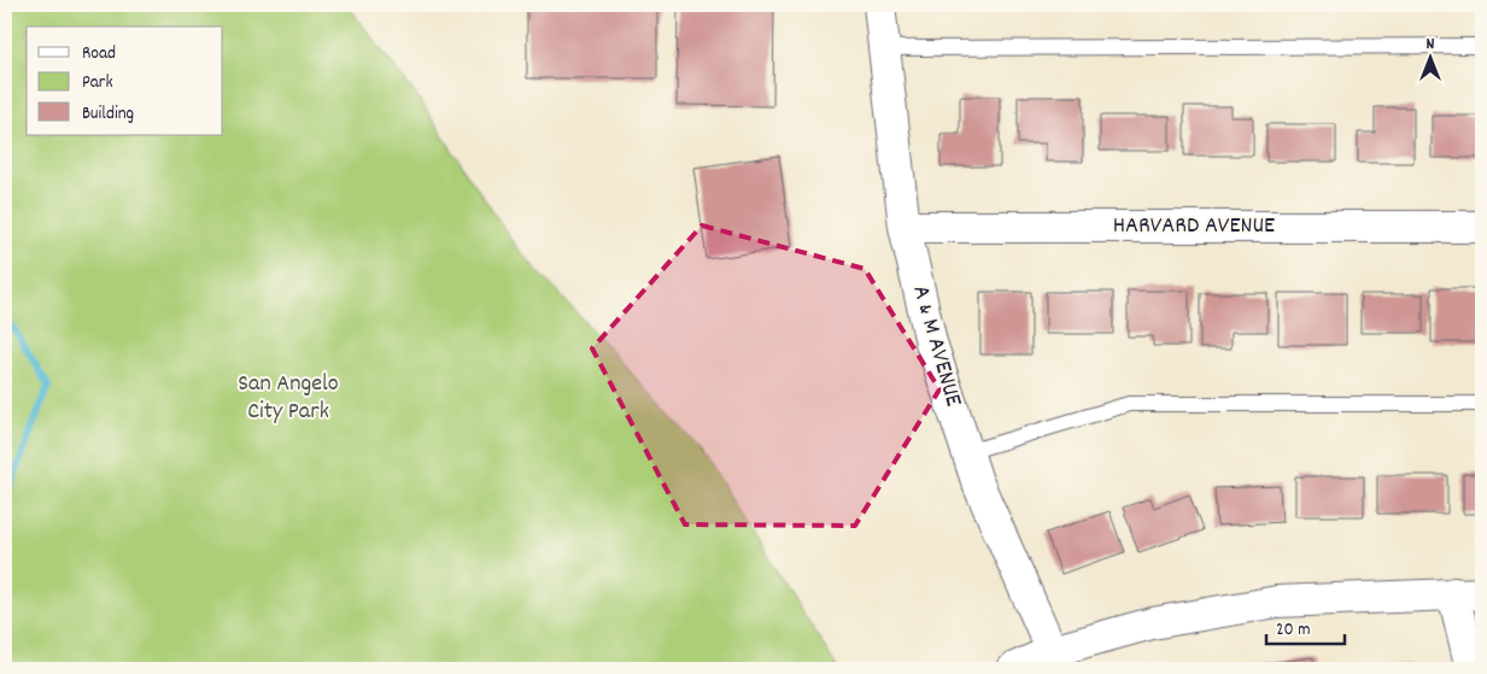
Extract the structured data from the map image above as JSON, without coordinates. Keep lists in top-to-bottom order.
{
  "streets": {
    "street": ["HARVARD AVENUE", "A & M AVENUE"]
  },
  "crossings": [
    ["HARVARD AVENUE", "A & M AVENUE"]
  ],
  "parks": ["San Angelo City Park"],
  "legend": ["Road", "Park", "Building"],
  "scale_bar": "20 m",
  "north": "top"
}
